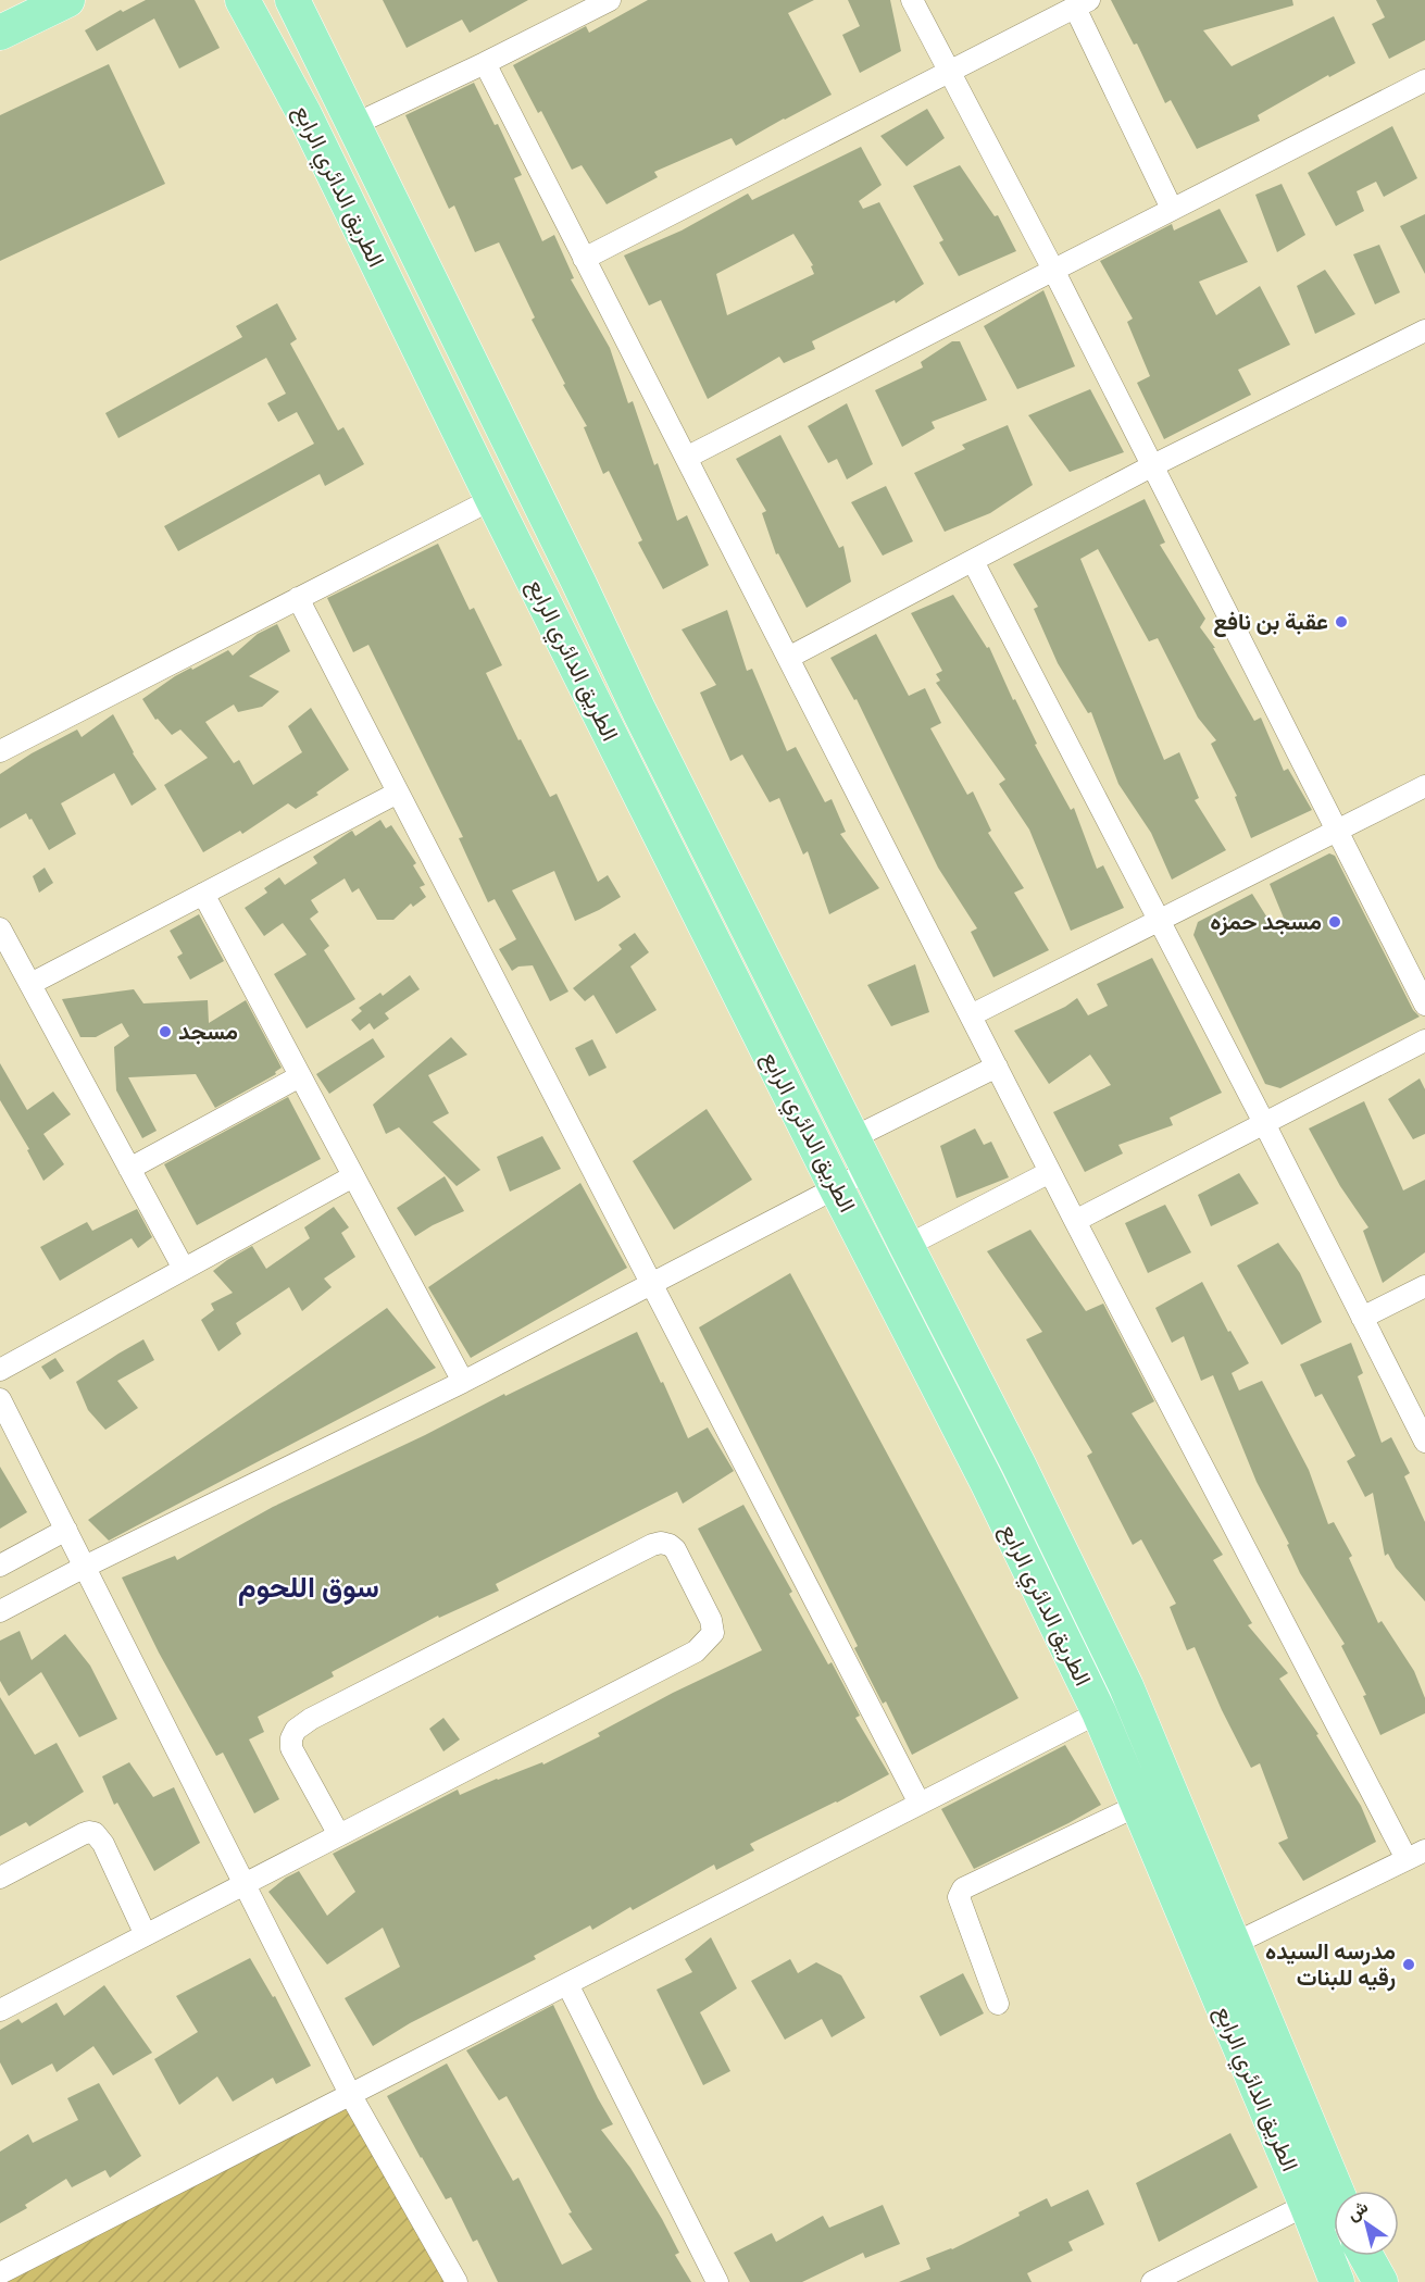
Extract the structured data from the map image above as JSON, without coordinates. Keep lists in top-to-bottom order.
{
  "streets": {
    "main road": ["الطريق الدائري الرابع"]
  },
  "districts": ["سوق اللحوم"],
  "places": [
    "عقبة بن نافع",
    "مسجد حمزه",
    "مسجد",
    "مدرسه السيده رقيه للبنات"
  ],
  "north": "top left"
}
